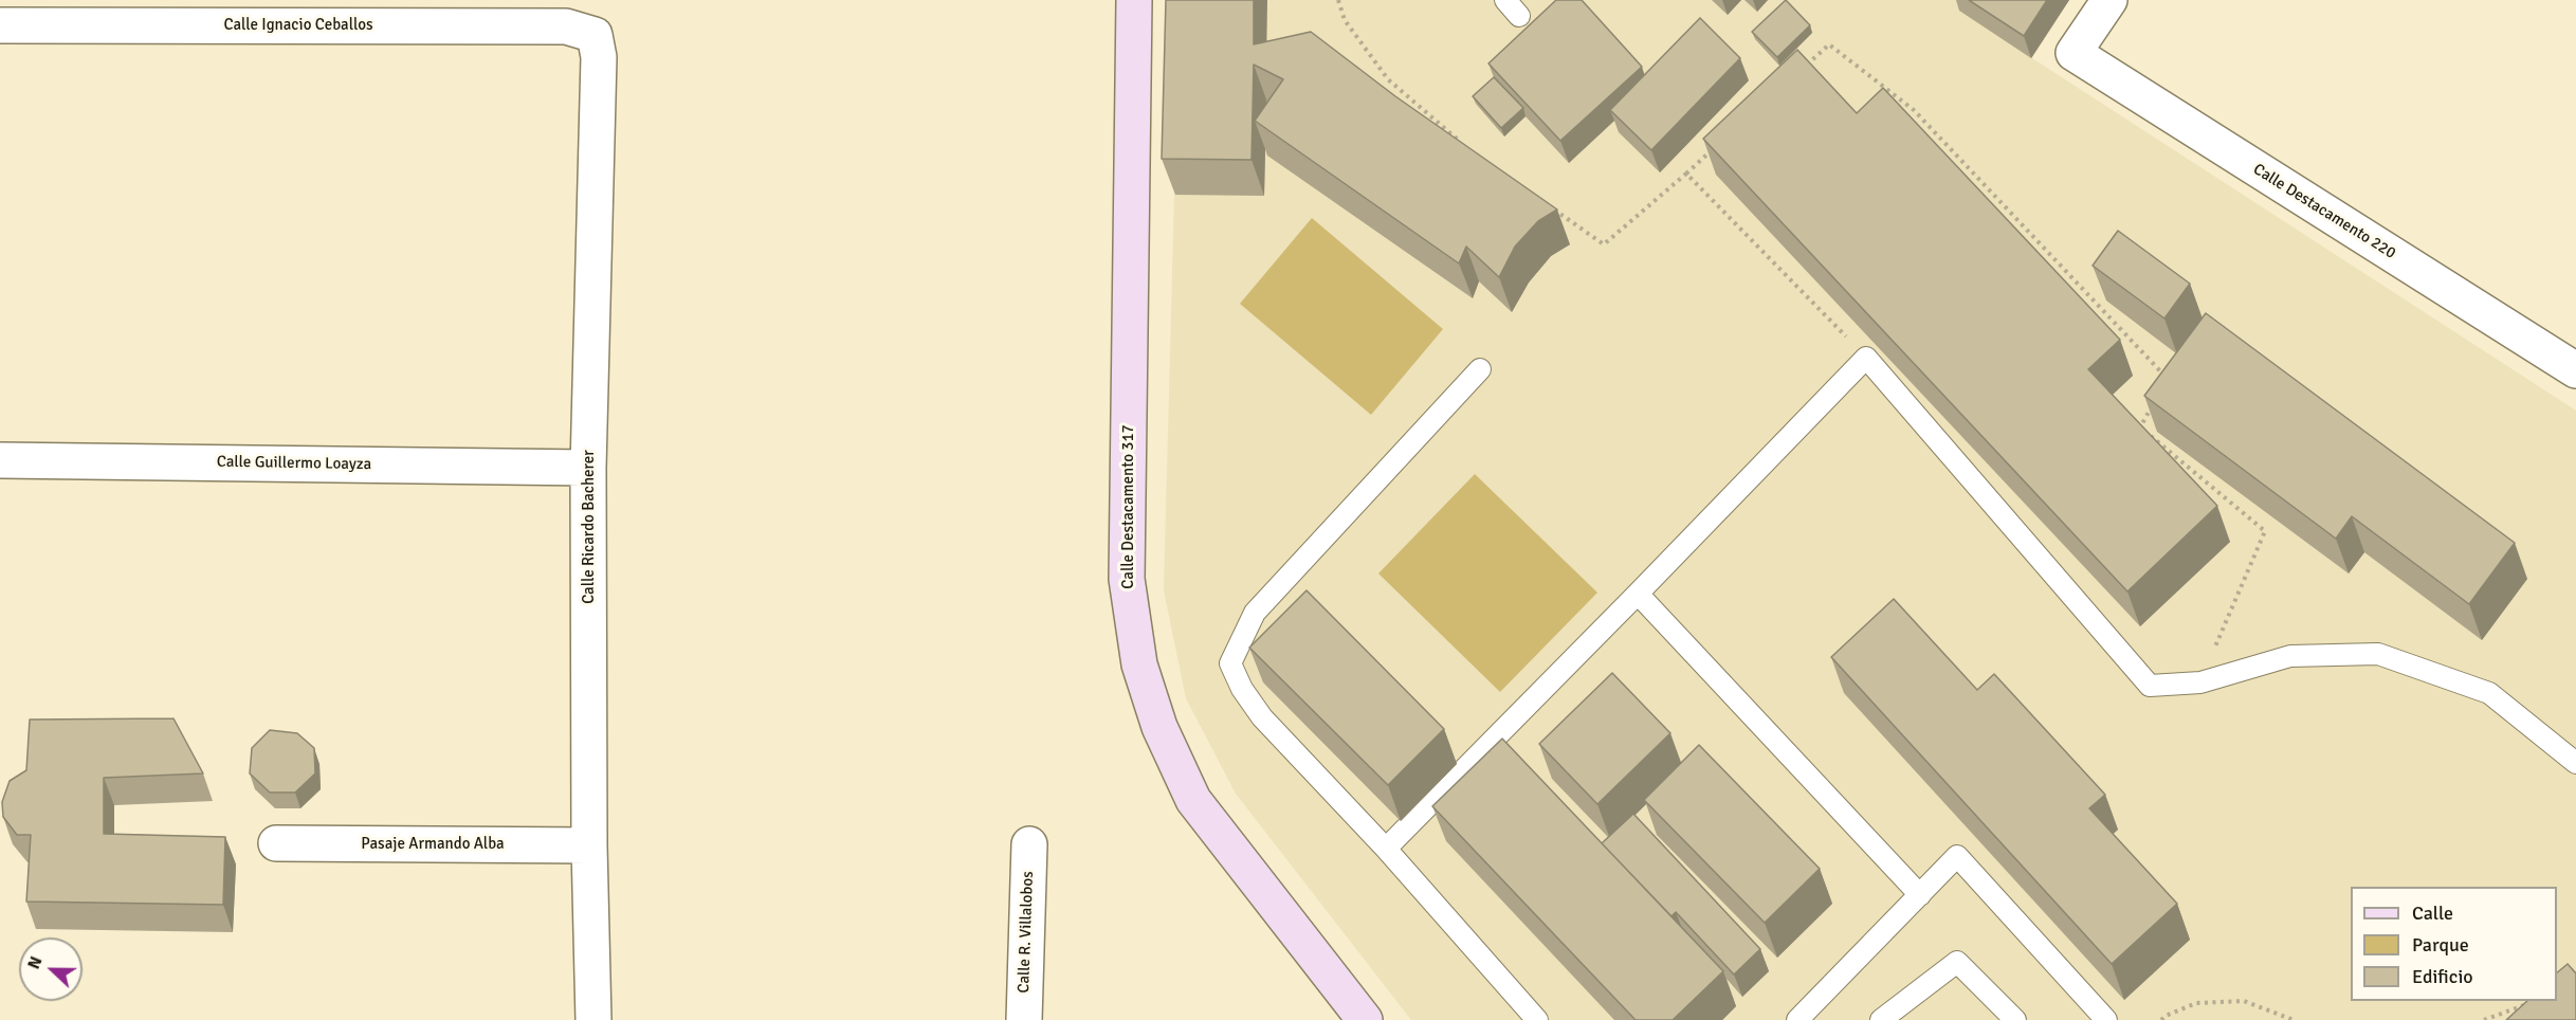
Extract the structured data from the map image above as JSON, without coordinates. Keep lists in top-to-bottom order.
{
  "streets": {
    "street": [
      "Calle Ignacio Ceballos",
      "Calle Destacamento 220",
      "Calle Guillermo Loayza",
      "Calle Destacamento 317",
      "Calle Ricardo Bacherer",
      "Pasaje Armando Alba",
      "Calle R. Villalobos"
    ]
  },
  "crossings": [
    ["Calle Ignacio Ceballos", "Calle Ricardo Bacherer"],
    ["Calle Guillermo Loayza", "Calle Ricardo Bacherer"],
    ["Calle Ricardo Bacherer", "Pasaje Armando Alba"]
  ],
  "legend": ["Calle", "Parque", "Edificio"],
  "north": "left"
}
